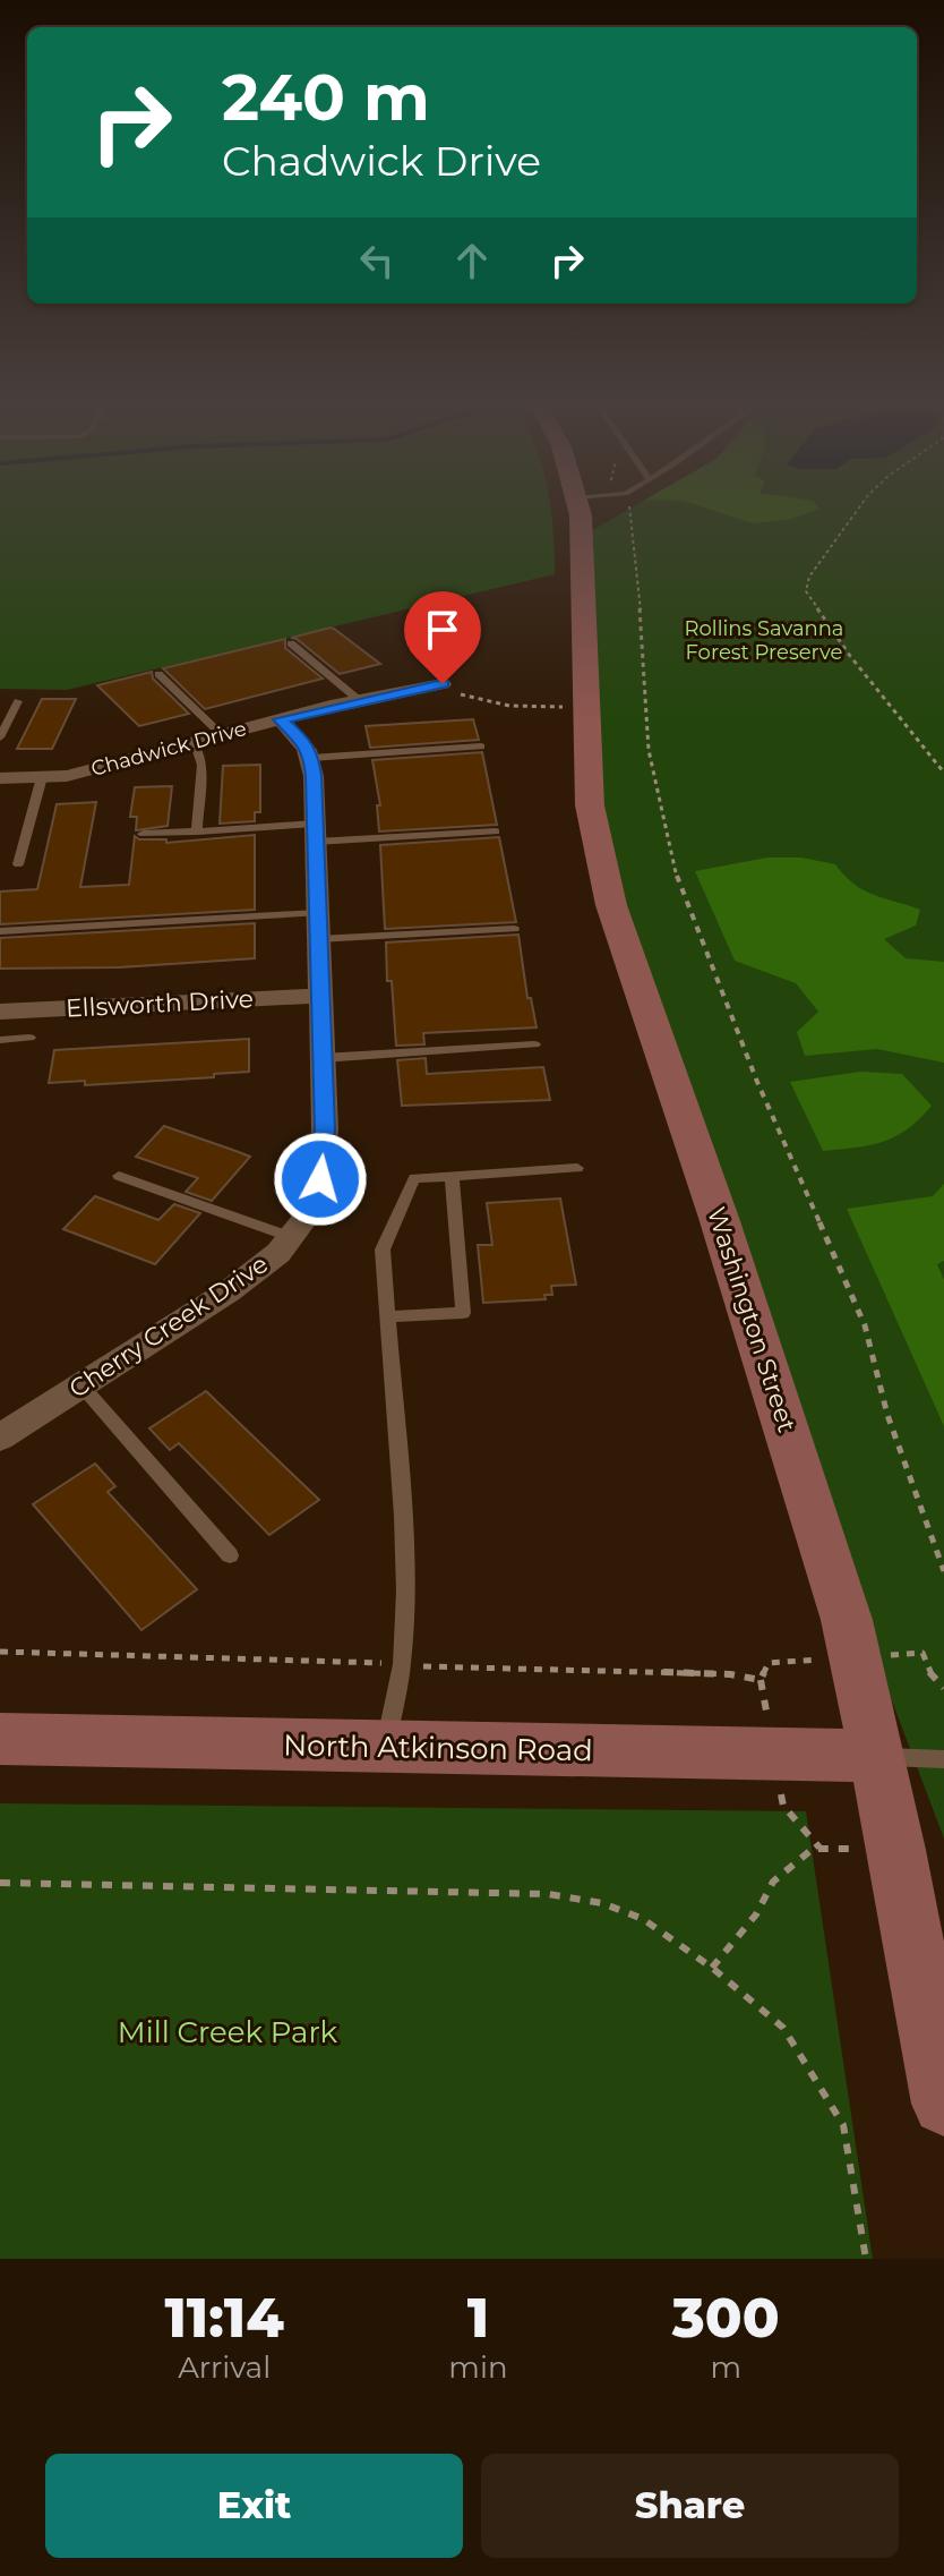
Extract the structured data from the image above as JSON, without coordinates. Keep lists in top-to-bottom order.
{
  "streets": {
    "main road": ["Washington Street", "North Atkinson Road"],
    "street": ["Chadwick Drive", "Ellsworth Drive", "Cherry Creek Drive"]
  },
  "crossings": [
    ["Ellsworth Drive", "Cherry Creek Drive"],
    ["Washington Street", "North Atkinson Road"]
  ],
  "parks": ["Rollins Savanna Forest Preserve", "Mill Creek Park"],
  "page": {
    "turn": ["240 m", "Chadwick Drive"],
    "eta": [
      "11:14",
      "Arrival",
      "1",
      "min",
      "300",
      "m"
    ],
    "buttons": ["Exit", "Share"]
  }
}
